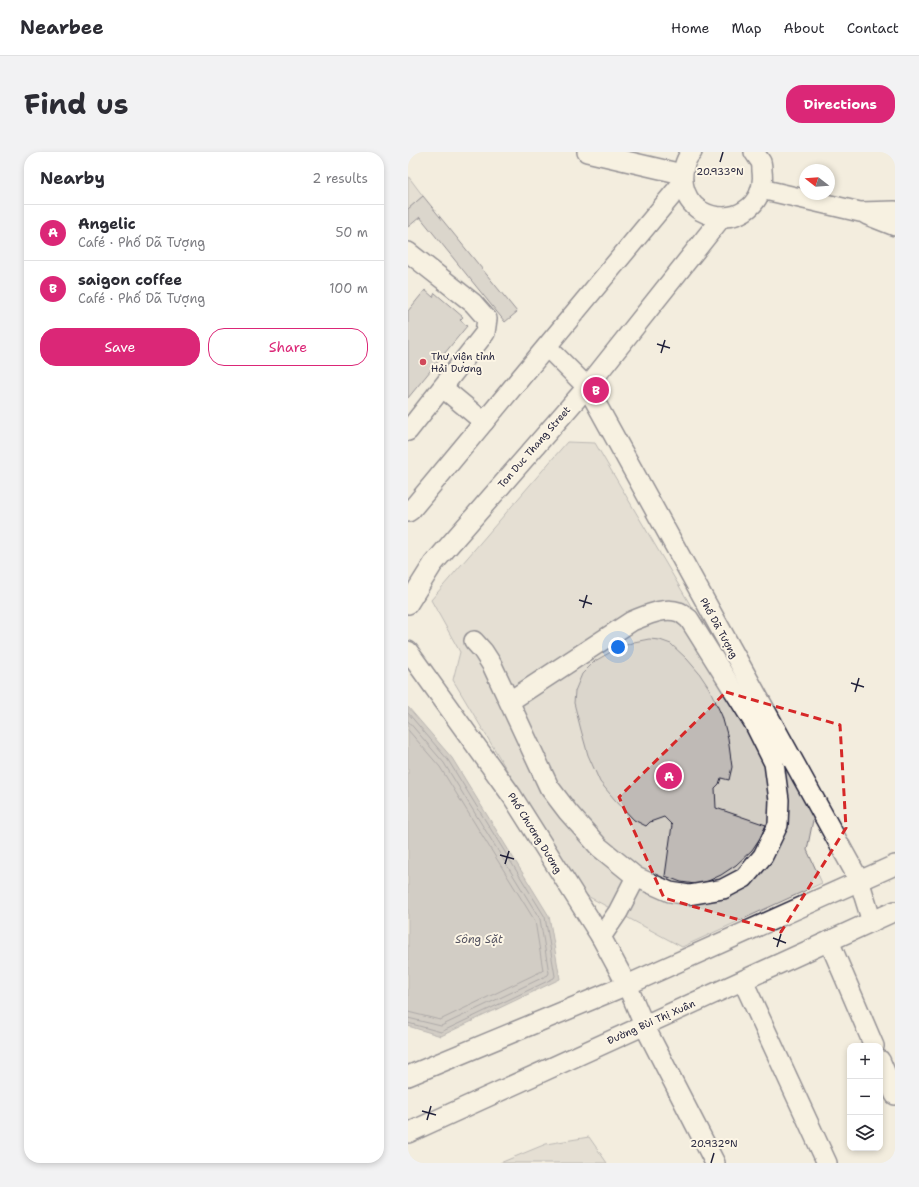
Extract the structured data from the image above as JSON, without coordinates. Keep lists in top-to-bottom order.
{
  "streets": {
    "street": [
      "Ton Duc Thang Street",
      "Phố Dã Tượng",
      "Phố Chương Dương",
      "Đường Bùi Thị Xuân"
    ]
  },
  "crossings": [
    ["Ton Duc Thang Street", "Phố Dã Tượng"],
    ["Phố Dã Tượng", "Đường Bùi Thị Xuân"],
    ["Phố Chương Dương", "Đường Bùi Thị Xuân"]
  ],
  "water": ["Sông Sặt"],
  "places": ["Thư viện tỉnh Hải Dương"],
  "north": "left",
  "page": {
    "header": "Nearbee",
    "nav": [
      "Home",
      "Map",
      "About",
      "Contact"
    ],
    "title": "Find us",
    "buttons": [
      "Directions",
      ["Save", "Share"]
    ],
    "heading": ["Nearby", "2 results"],
    "list": [
      {
        "mark": "A",
        "name": "Angelic",
        "note": "Café · Phố Dã Tượng",
        "value": "50 m"
      },
      {
        "mark": "B",
        "name": "saigon coffee",
        "note": "Café · Phố Dã Tượng",
        "value": "100 m"
      }
    ],
    "pins": ["B", "A"],
    "map_buttons": ["+", "−"]
  },
  "coordinates": ["20.933°N", "20.932°N"]
}
